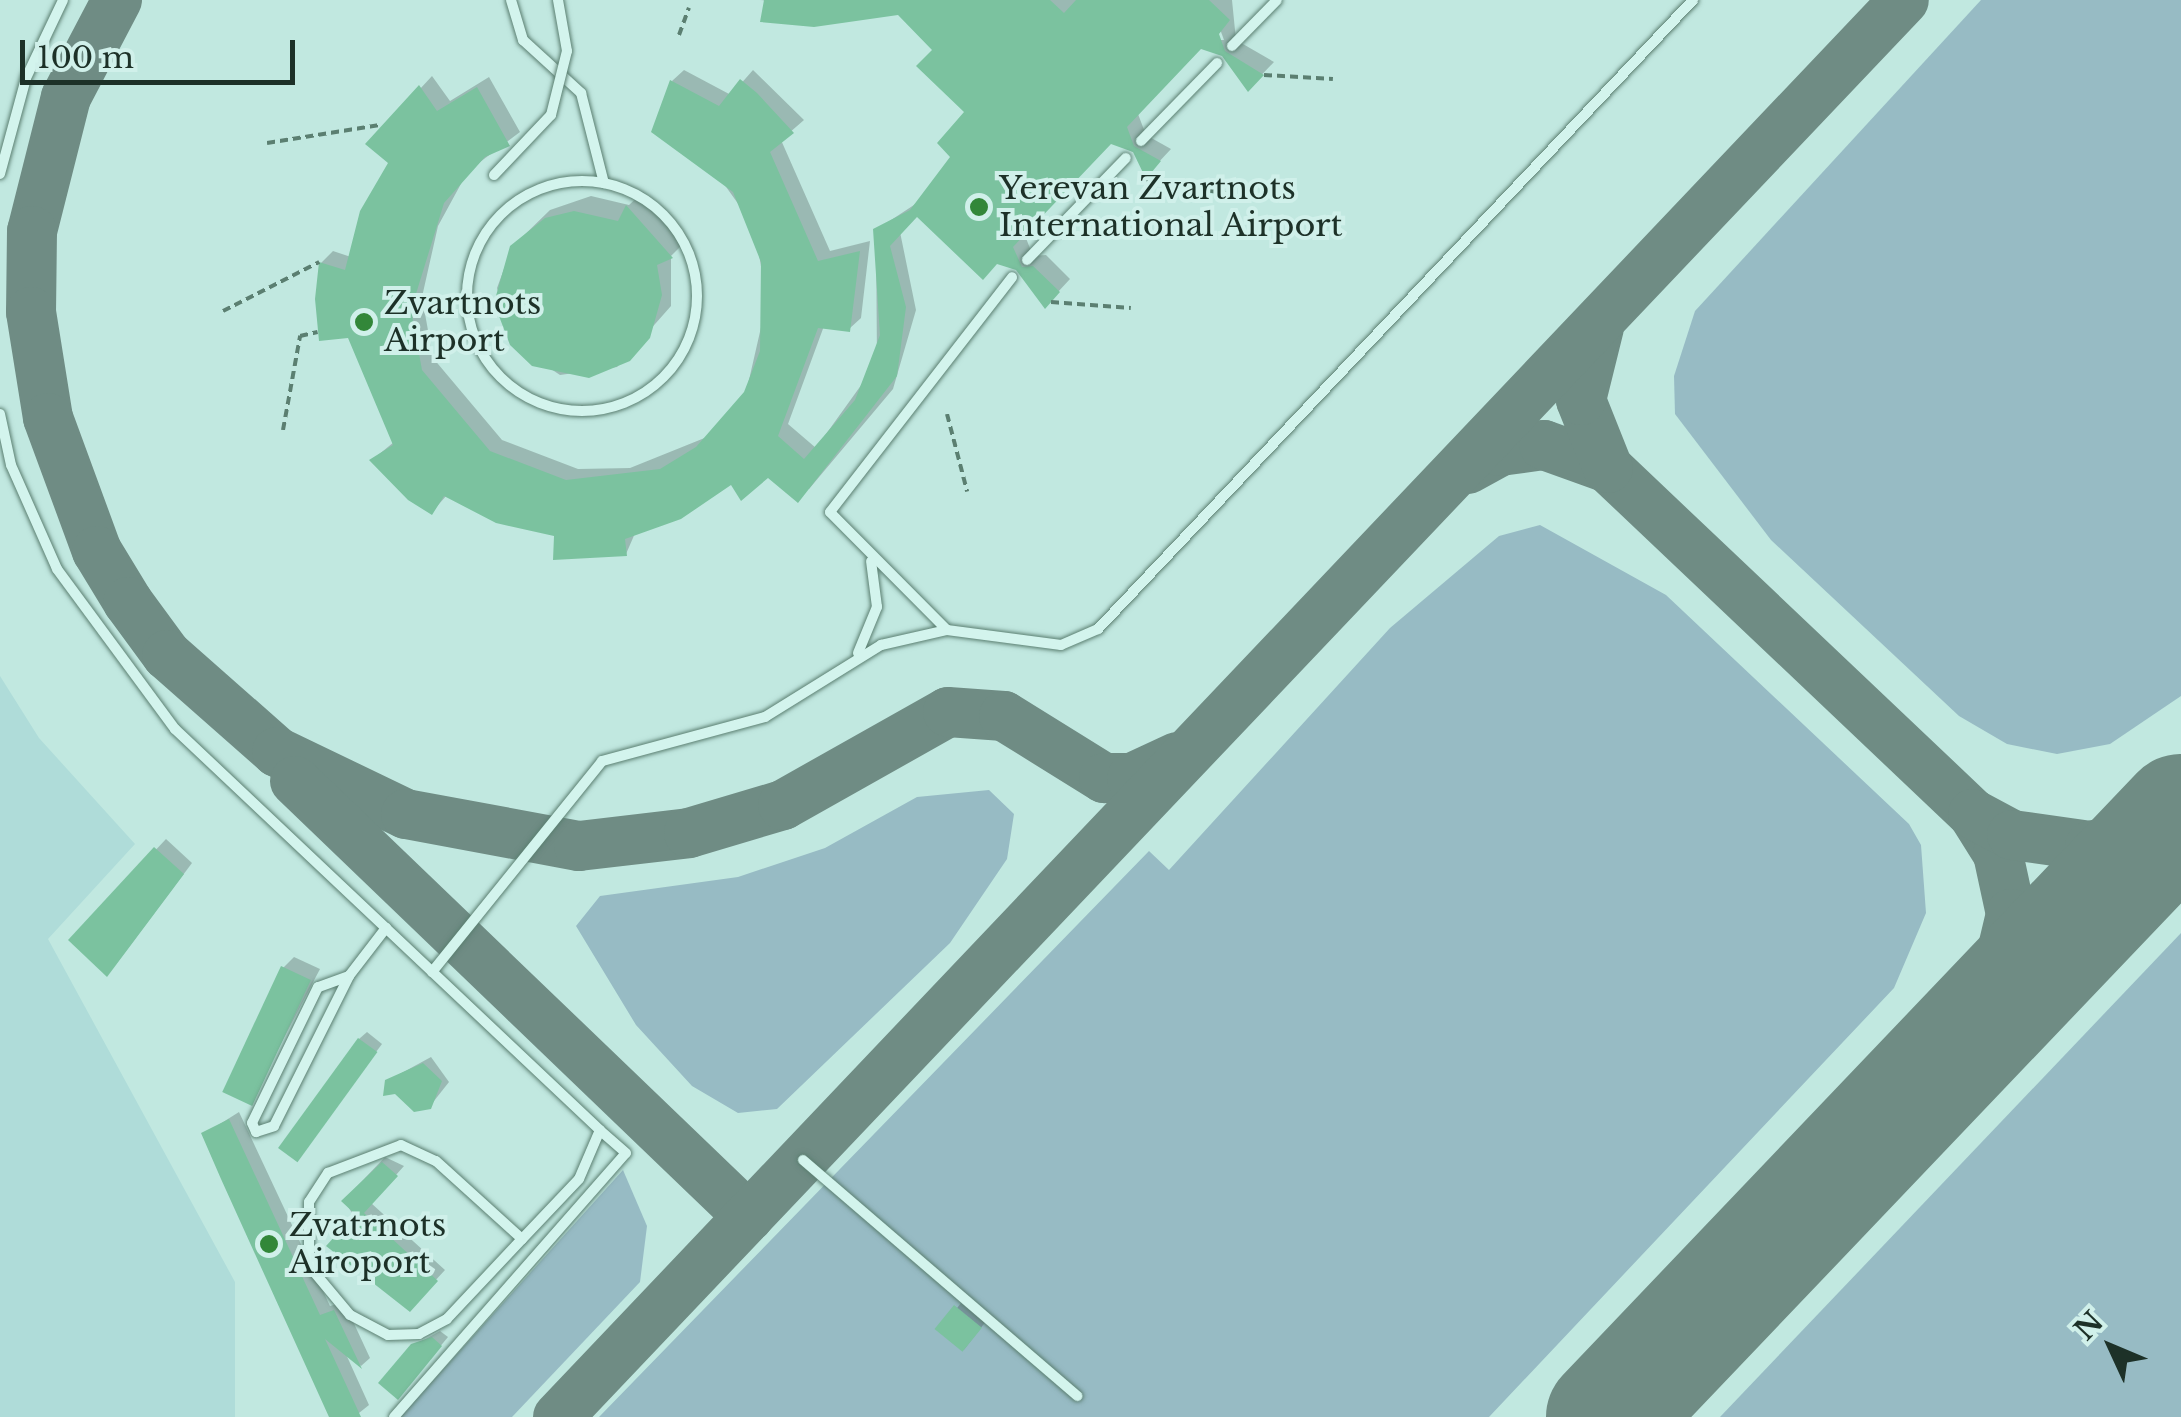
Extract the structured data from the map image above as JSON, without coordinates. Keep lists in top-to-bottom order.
{
  "places": ["Yerevan Zvartnots International Airport", "Zvartnots Airport", "Zvatrnots Airoport"],
  "scale_bar": "100 m",
  "north": "top left"
}
